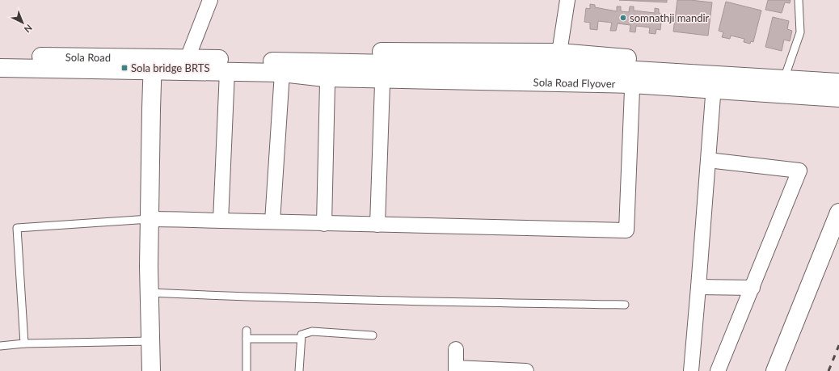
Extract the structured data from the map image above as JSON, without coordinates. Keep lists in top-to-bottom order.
{
  "streets": {
    "main road": ["Sola Road", "Sola Road Flyover"]
  },
  "crossings": [
    ["Sola Road", "Sola Road Flyover"]
  ],
  "places": {
    "other": ["somnathji mandir"],
    "transit": ["Sola bridge BRTS"]
  },
  "north": "bottom right"
}
